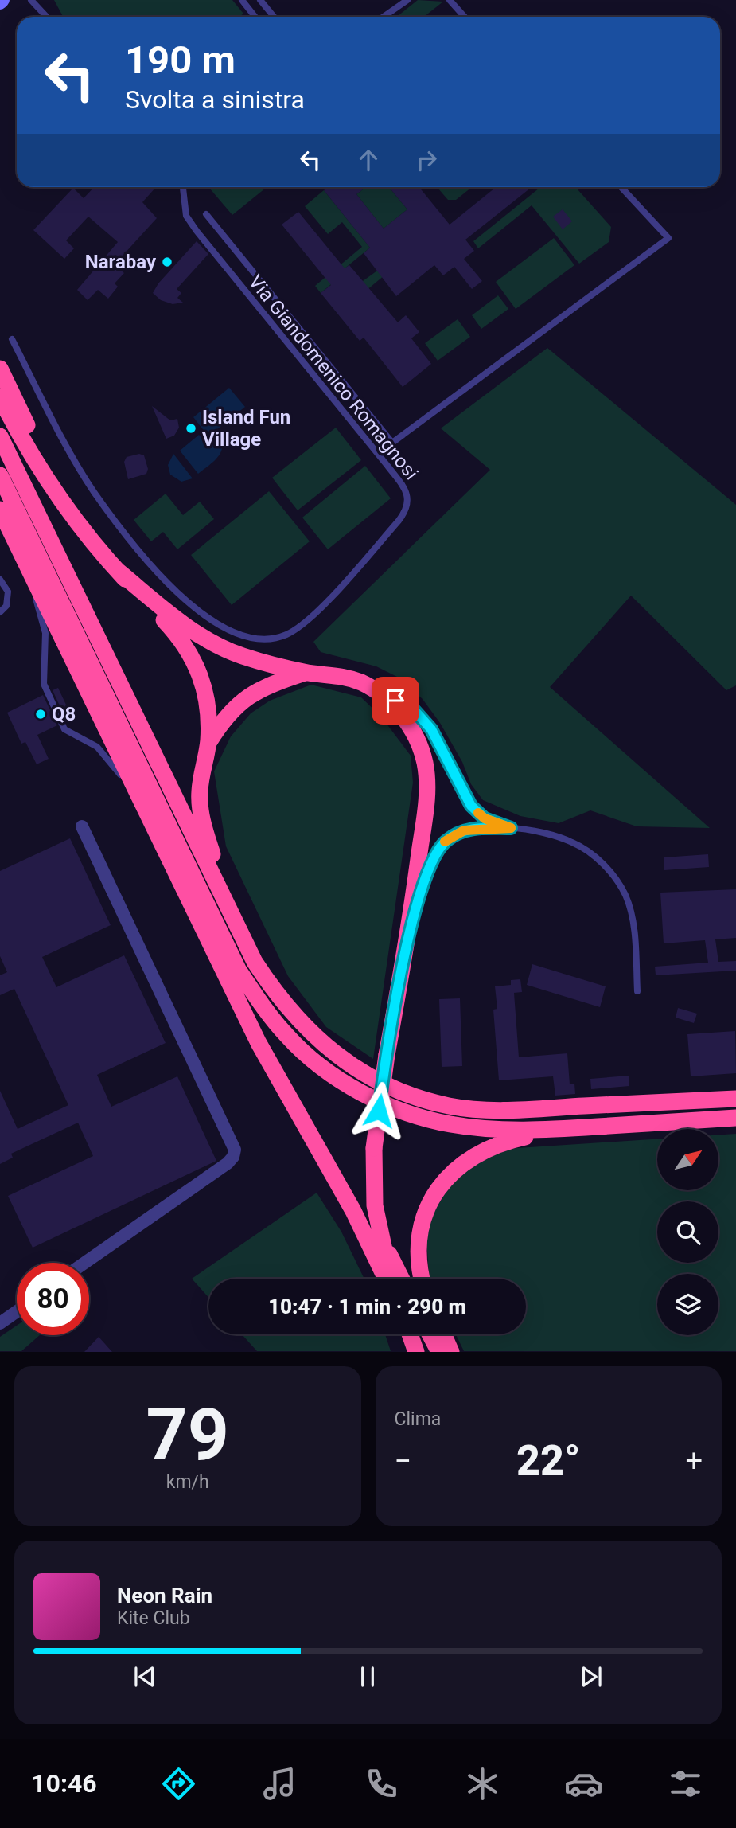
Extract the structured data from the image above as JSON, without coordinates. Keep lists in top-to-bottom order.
{
  "streets": {
    "lane": ["Via Giandomenico Romagnosi"]
  },
  "places": ["Narabay", "Island Fun Village", "Q8"],
  "north": "top right",
  "page": {
    "turn": ["190 m", "Svolta a sinistra"],
    "limit": "80",
    "trip": "10:47 · 1 min · 290 m",
    "tile": [
      ["79", "km/h"],
      "Clima"
    ],
    "heat": ["−", "22°", "+"],
    "song": ["Neon Rain", "Kite Club"],
    "tabs": "10:46"
  }
}
